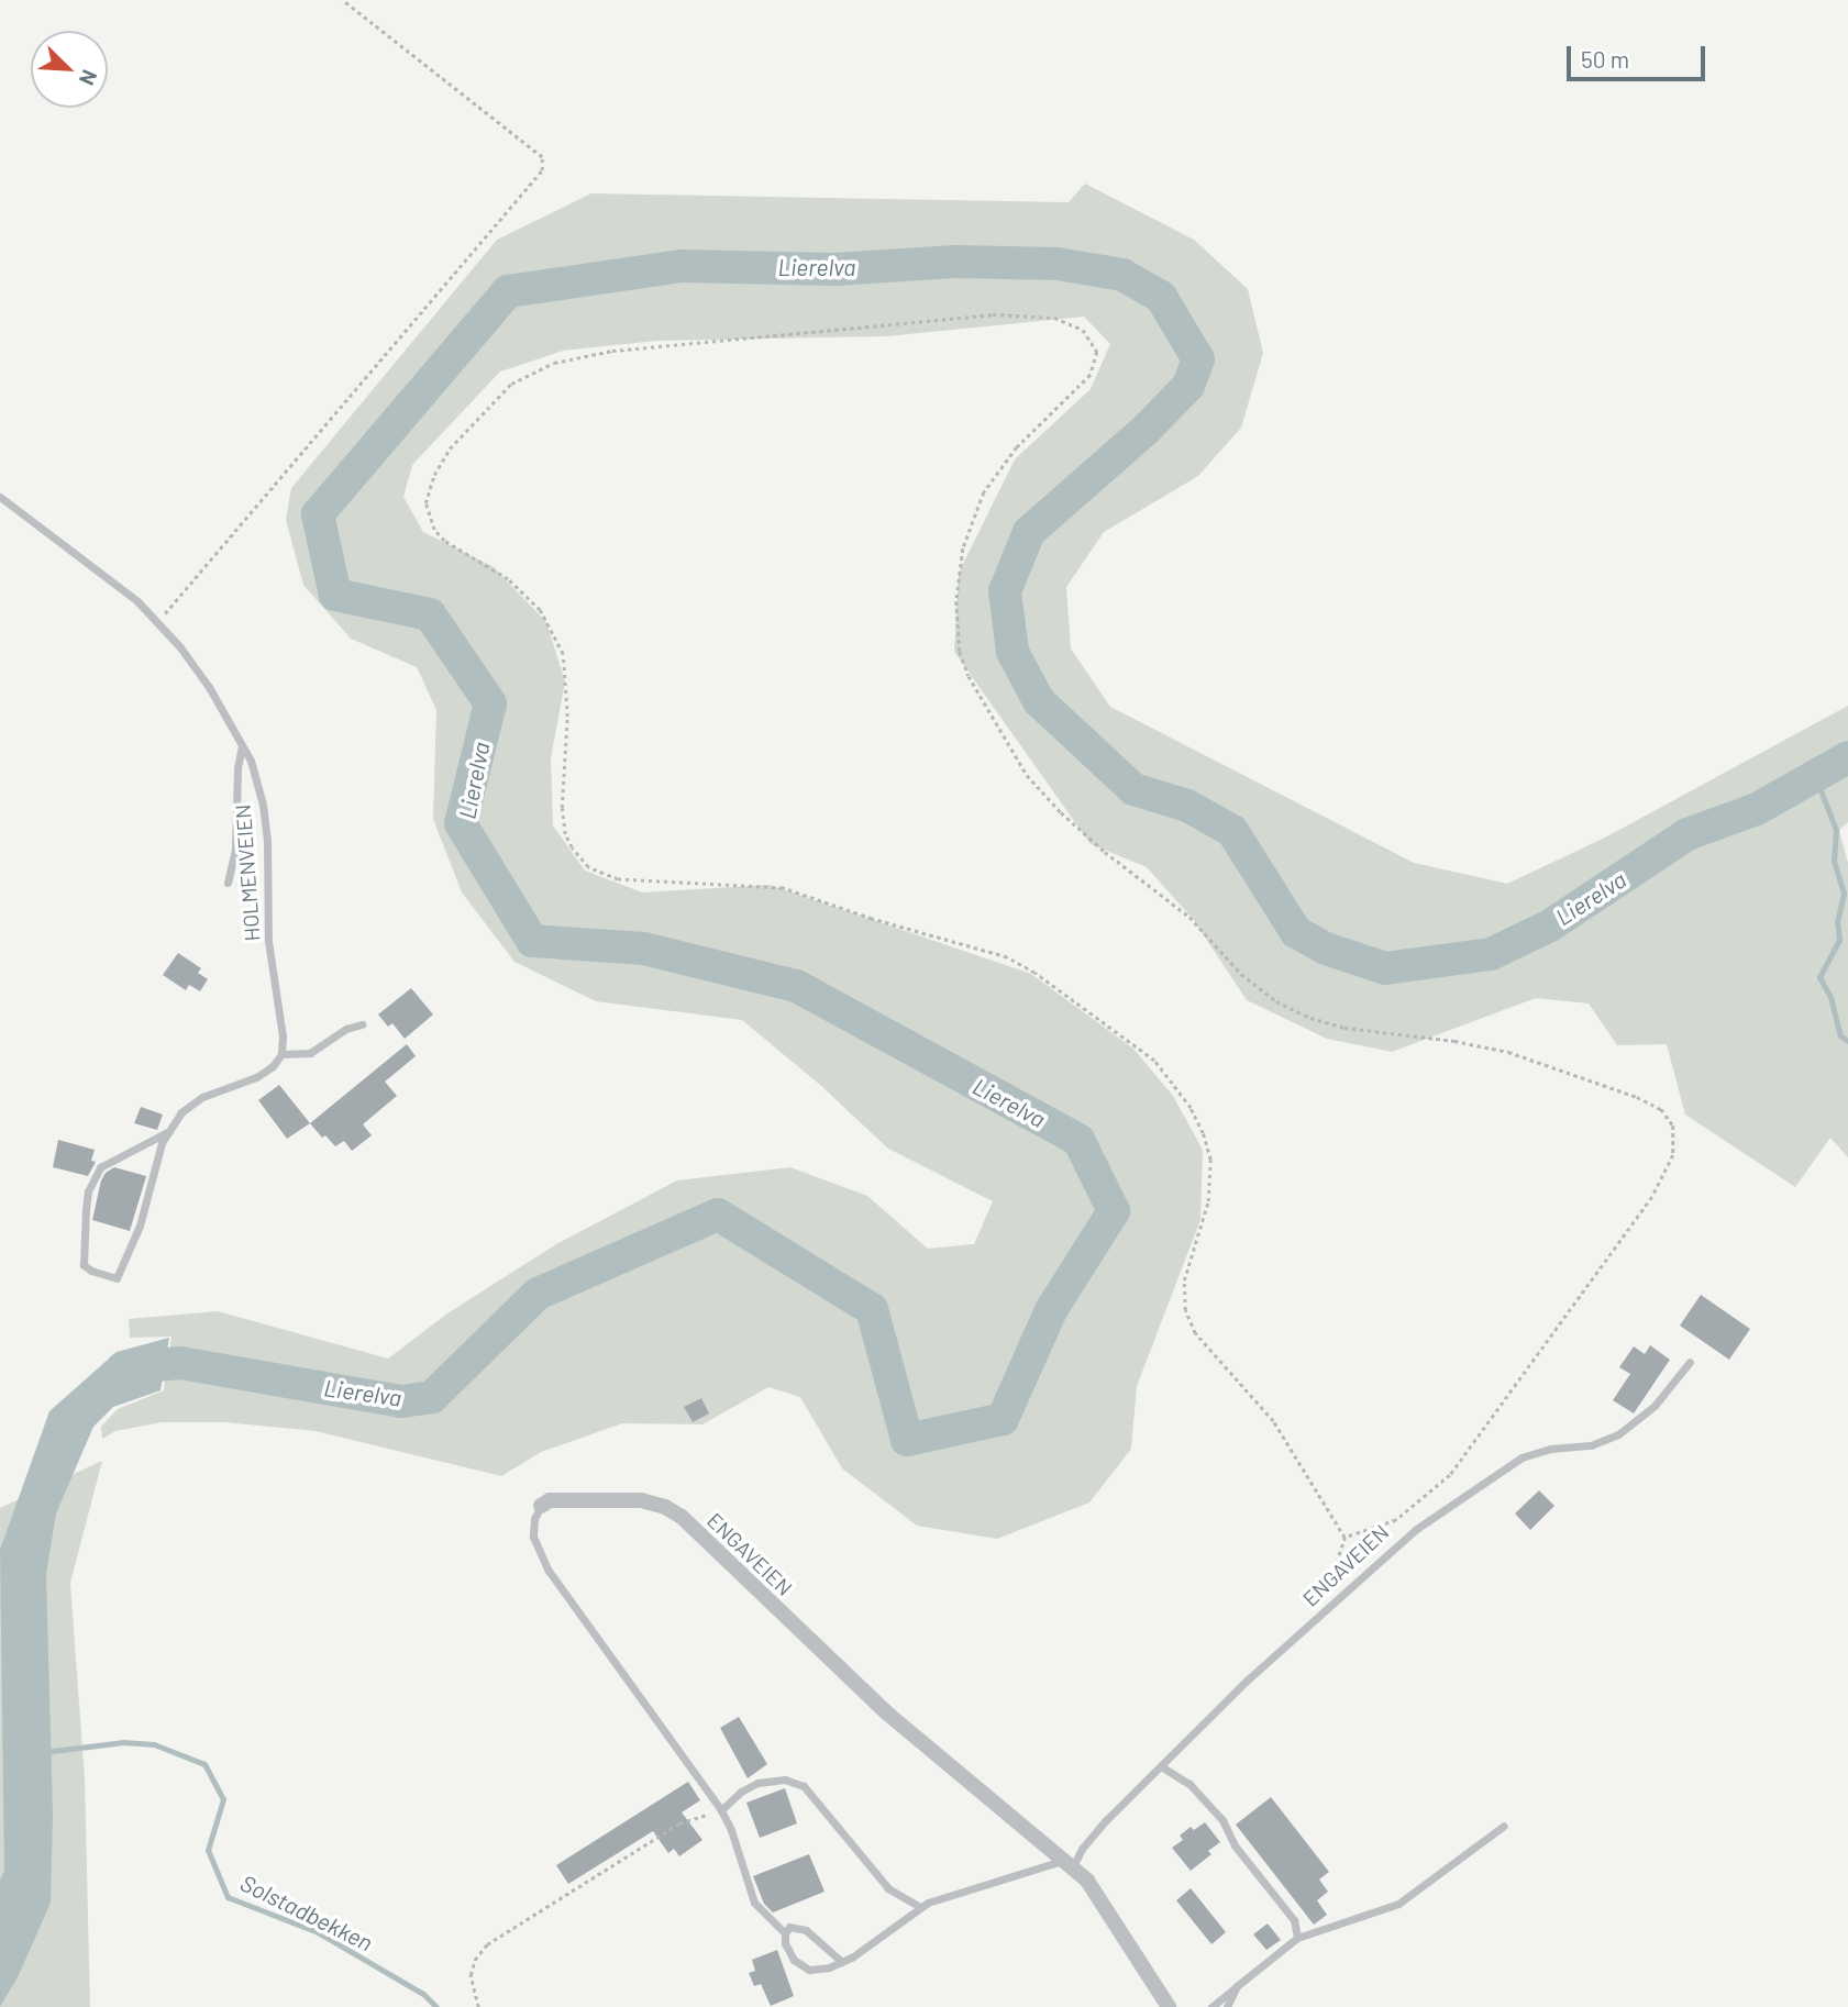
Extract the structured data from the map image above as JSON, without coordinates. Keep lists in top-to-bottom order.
{
  "streets": {
    "street": ["ENGAVEIEN"],
    "lane": ["HOLMENVEIEN"]
  },
  "water": ["Lierelva", "Solstadbekken"],
  "scale_bar": "50 m",
  "north": "bottom right"
}
